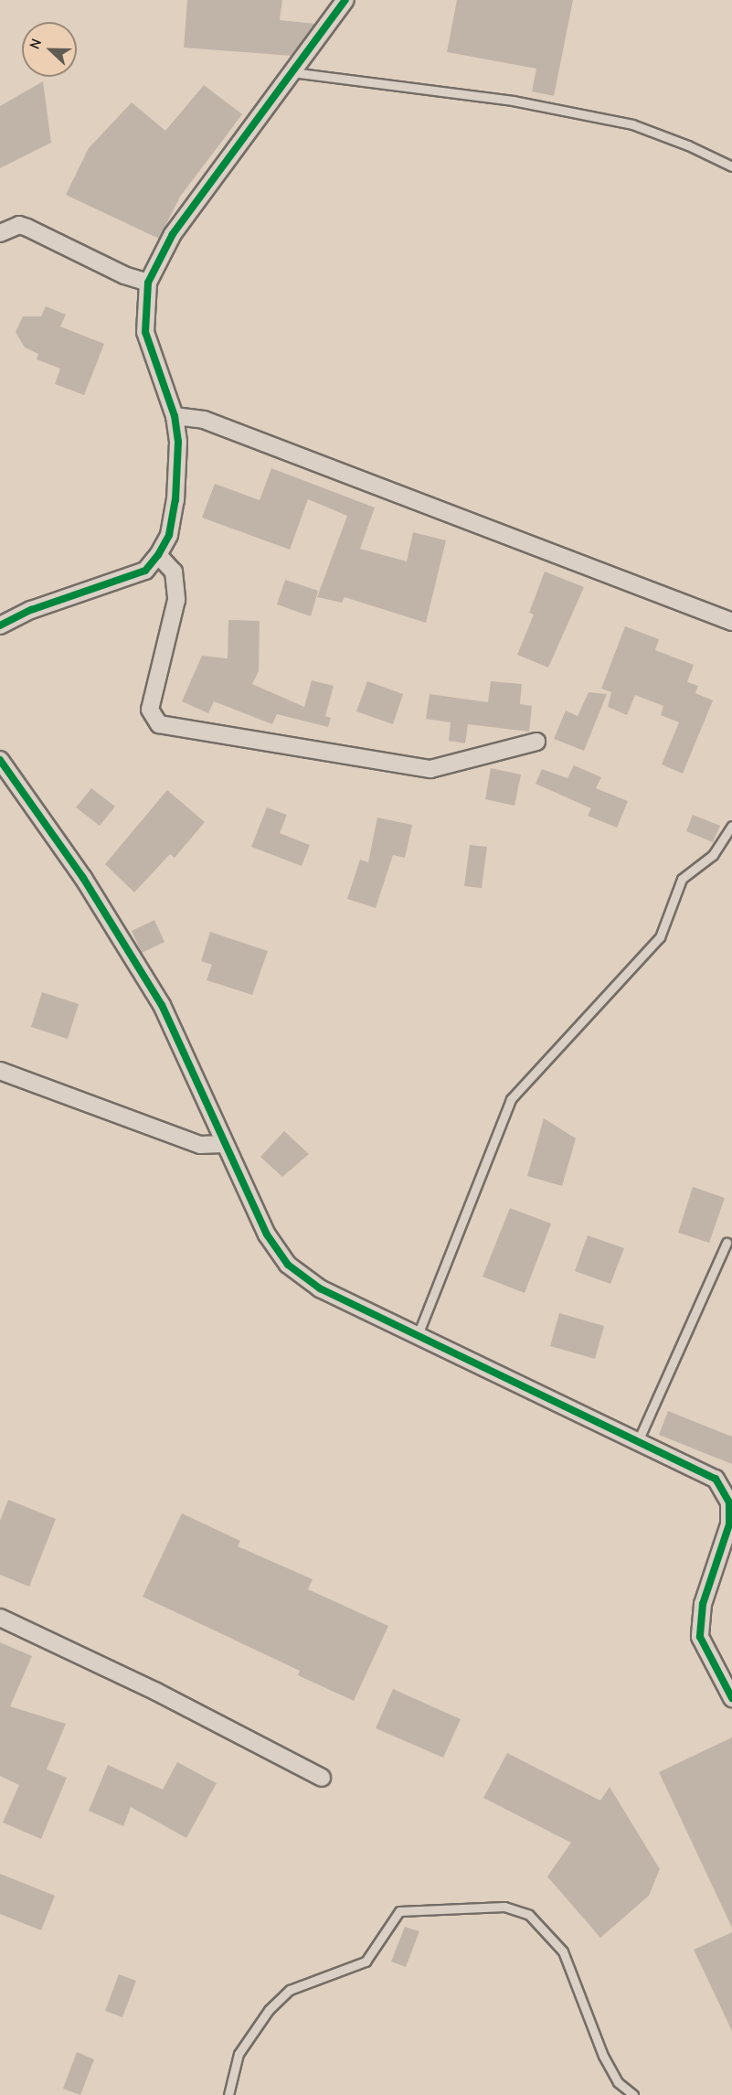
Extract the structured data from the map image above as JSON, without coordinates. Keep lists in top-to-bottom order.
{
  "north": "left"
}
